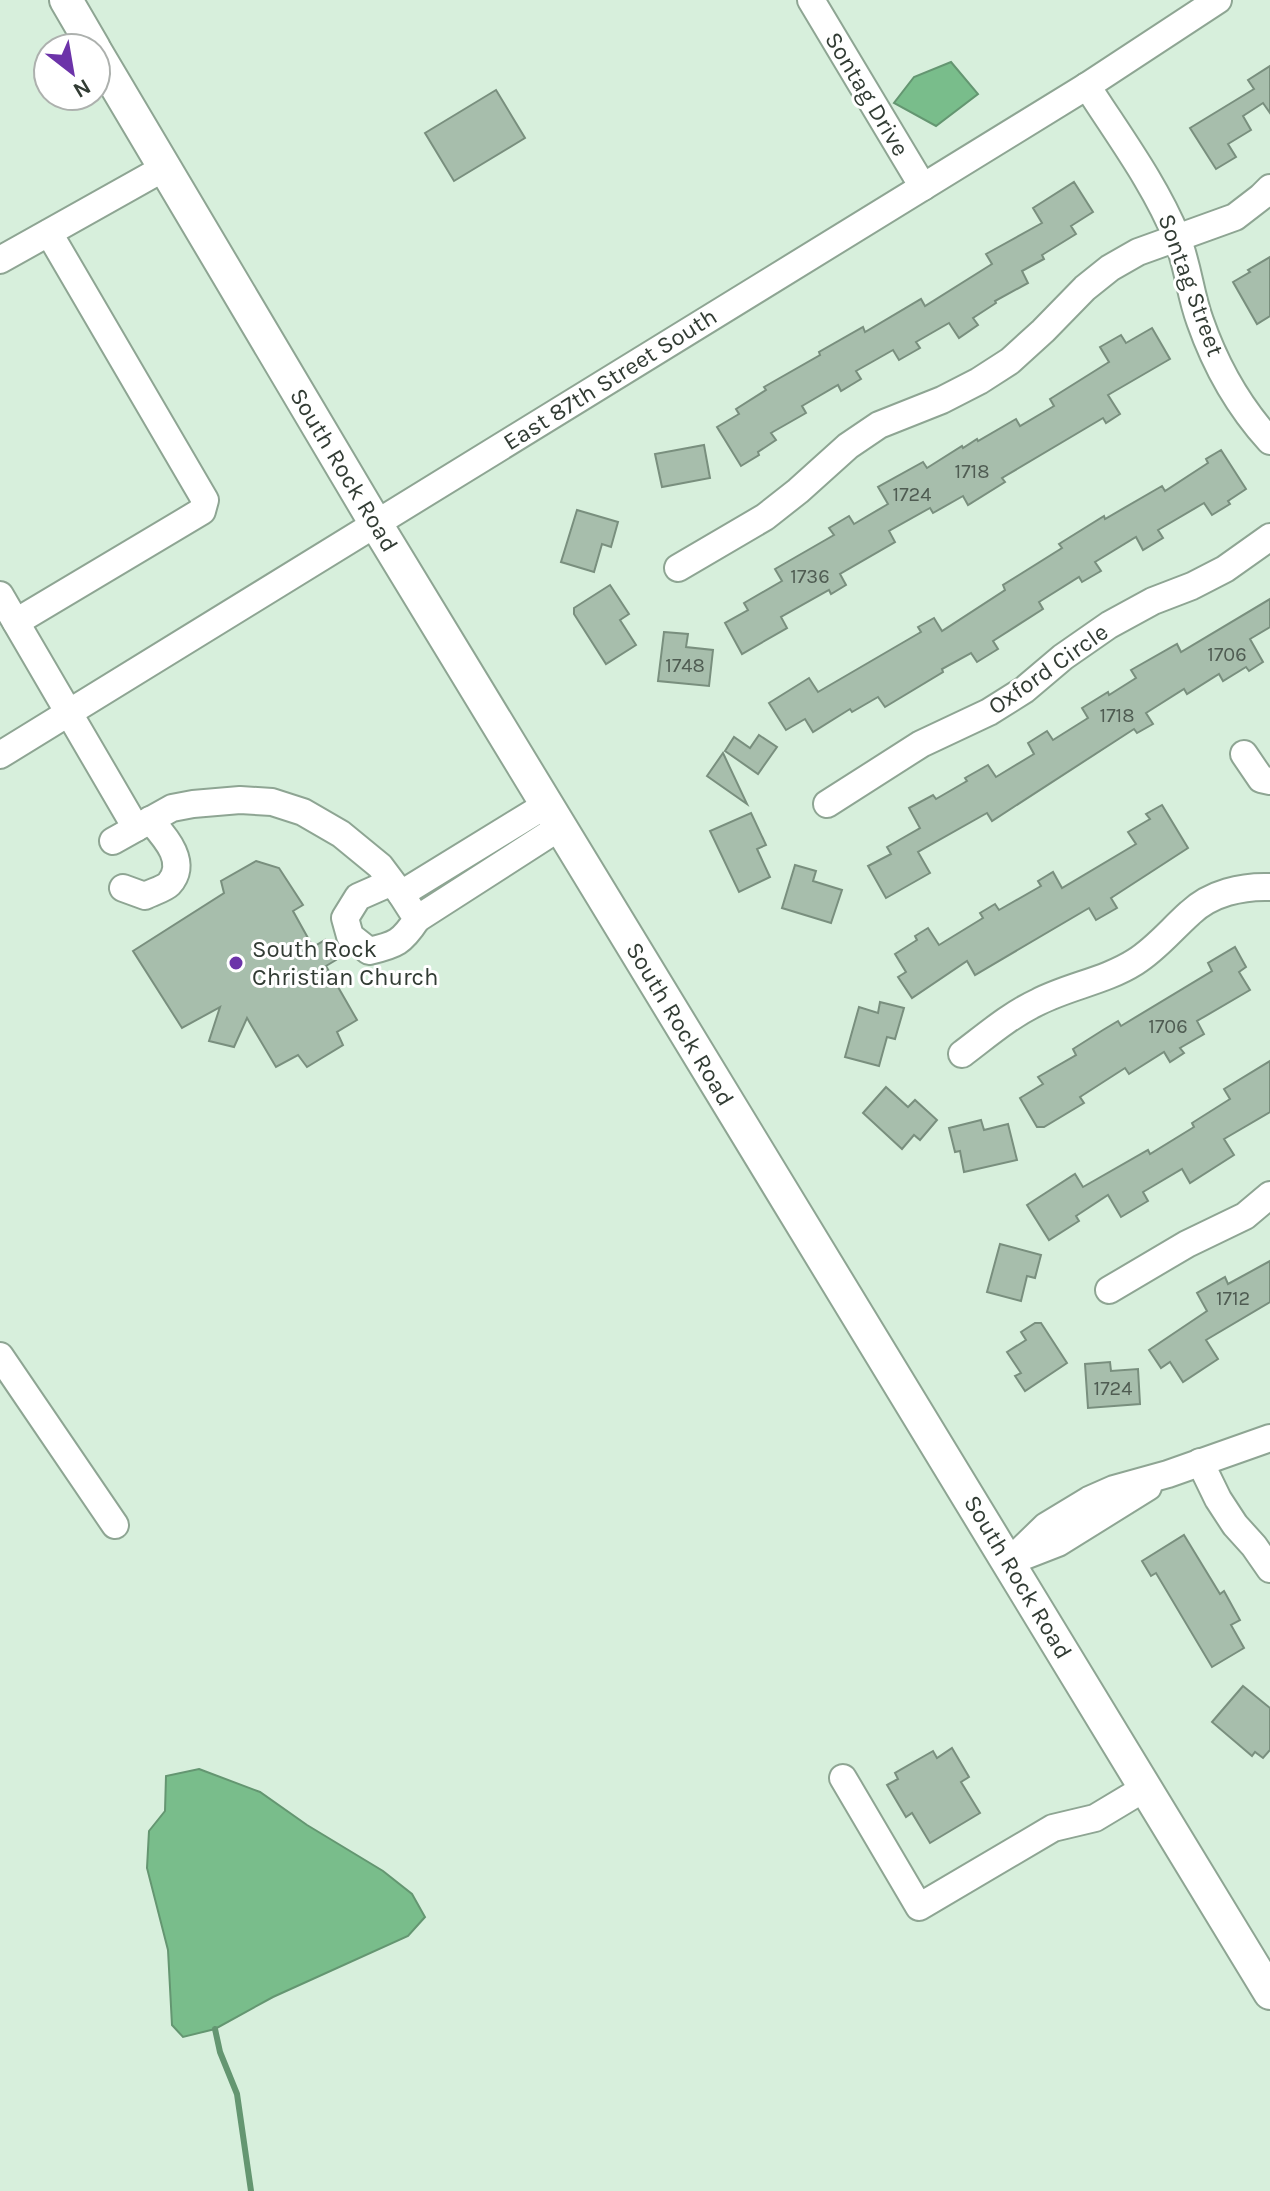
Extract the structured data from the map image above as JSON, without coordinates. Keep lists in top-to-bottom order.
{
  "streets": {
    "main road": ["South Rock Road"],
    "street": [
      "Sontag Drive",
      "Sontag Street",
      "East 87th Street South",
      "Oxford Circle"
    ]
  },
  "crossings": [
    ["Sontag Drive", "East 87th Street South"],
    ["Sontag Street", "East 87th Street South"],
    ["East 87th Street South", "South Rock Road"]
  ],
  "places": ["South Rock Christian Church"],
  "house_numbers": [
    "1718",
    "1724",
    "1736",
    "1706",
    "1748",
    "1718",
    "1706",
    "1712",
    "1724"
  ],
  "north": "bottom right"
}
